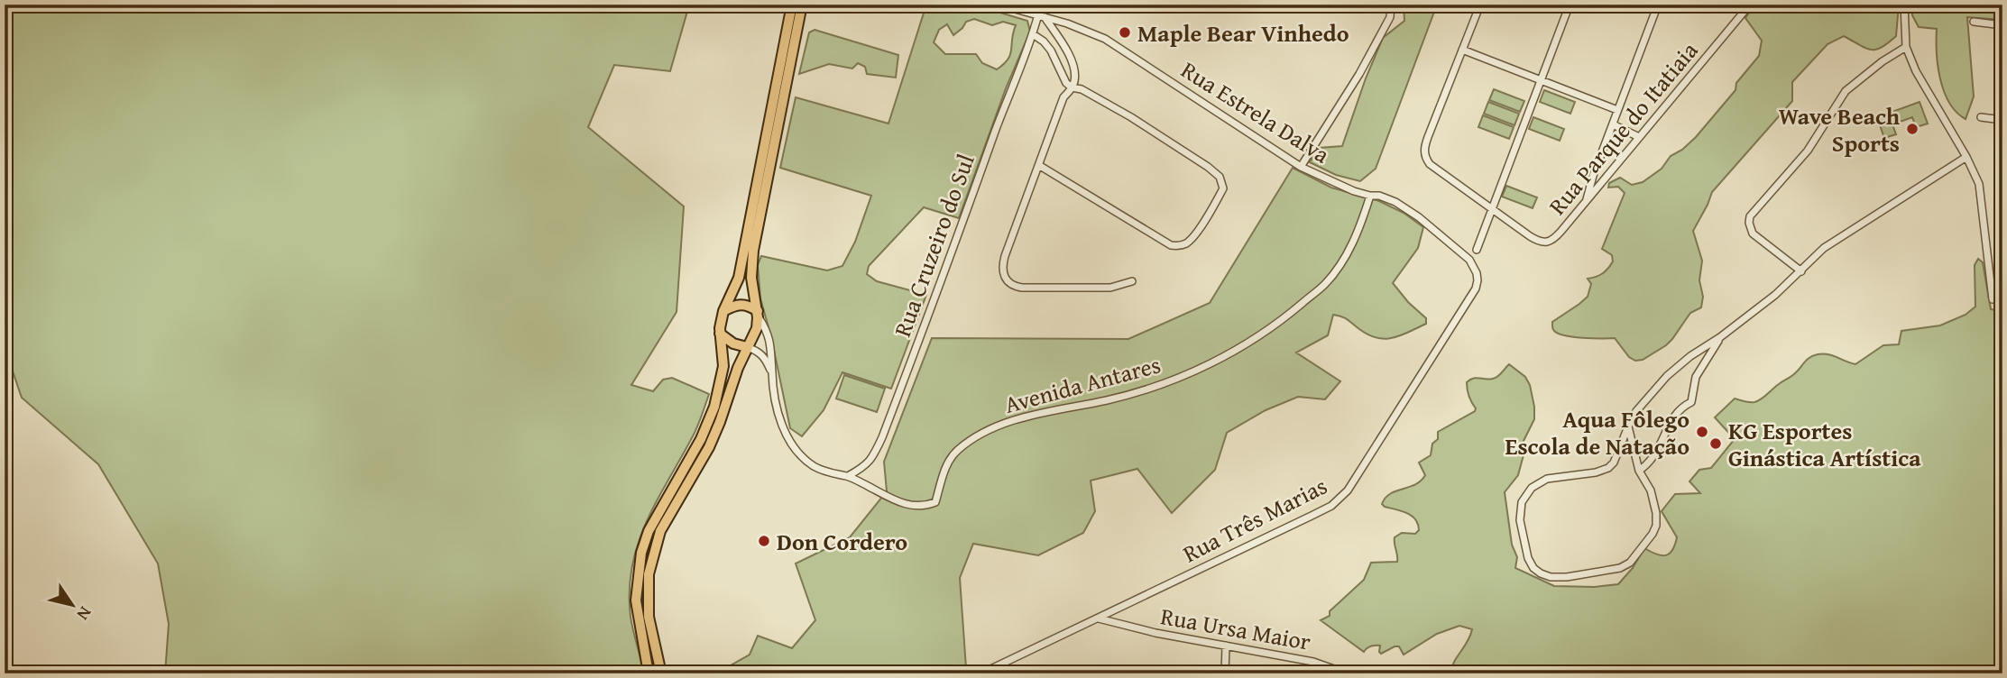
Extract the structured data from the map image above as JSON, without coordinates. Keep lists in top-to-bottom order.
{
  "streets": {
    "street": [
      "Rua Estrela Dalva",
      "Rua Parque do Itatiaia",
      "Rua Cruzeiro do Sul",
      "Avenida Antares",
      "Rua Três Marias",
      "Rua Ursa Maior"
    ]
  },
  "crossings": [
    ["Rua Estrela Dalva", "Rua Cruzeiro do Sul"],
    ["Rua Estrela Dalva", "Avenida Antares"],
    ["Rua Estrela Dalva", "Rua Três Marias"],
    ["Rua Cruzeiro do Sul", "Avenida Antares"],
    ["Rua Três Marias", "Rua Ursa Maior"]
  ],
  "places": [
    "Maple Bear Vinhedo",
    "Wave Beach Sports",
    "Aqua Fôlego Escola de Natação",
    "KG Esportes Ginástica Artística",
    "Don Cordero"
  ],
  "north": "bottom right"
}
